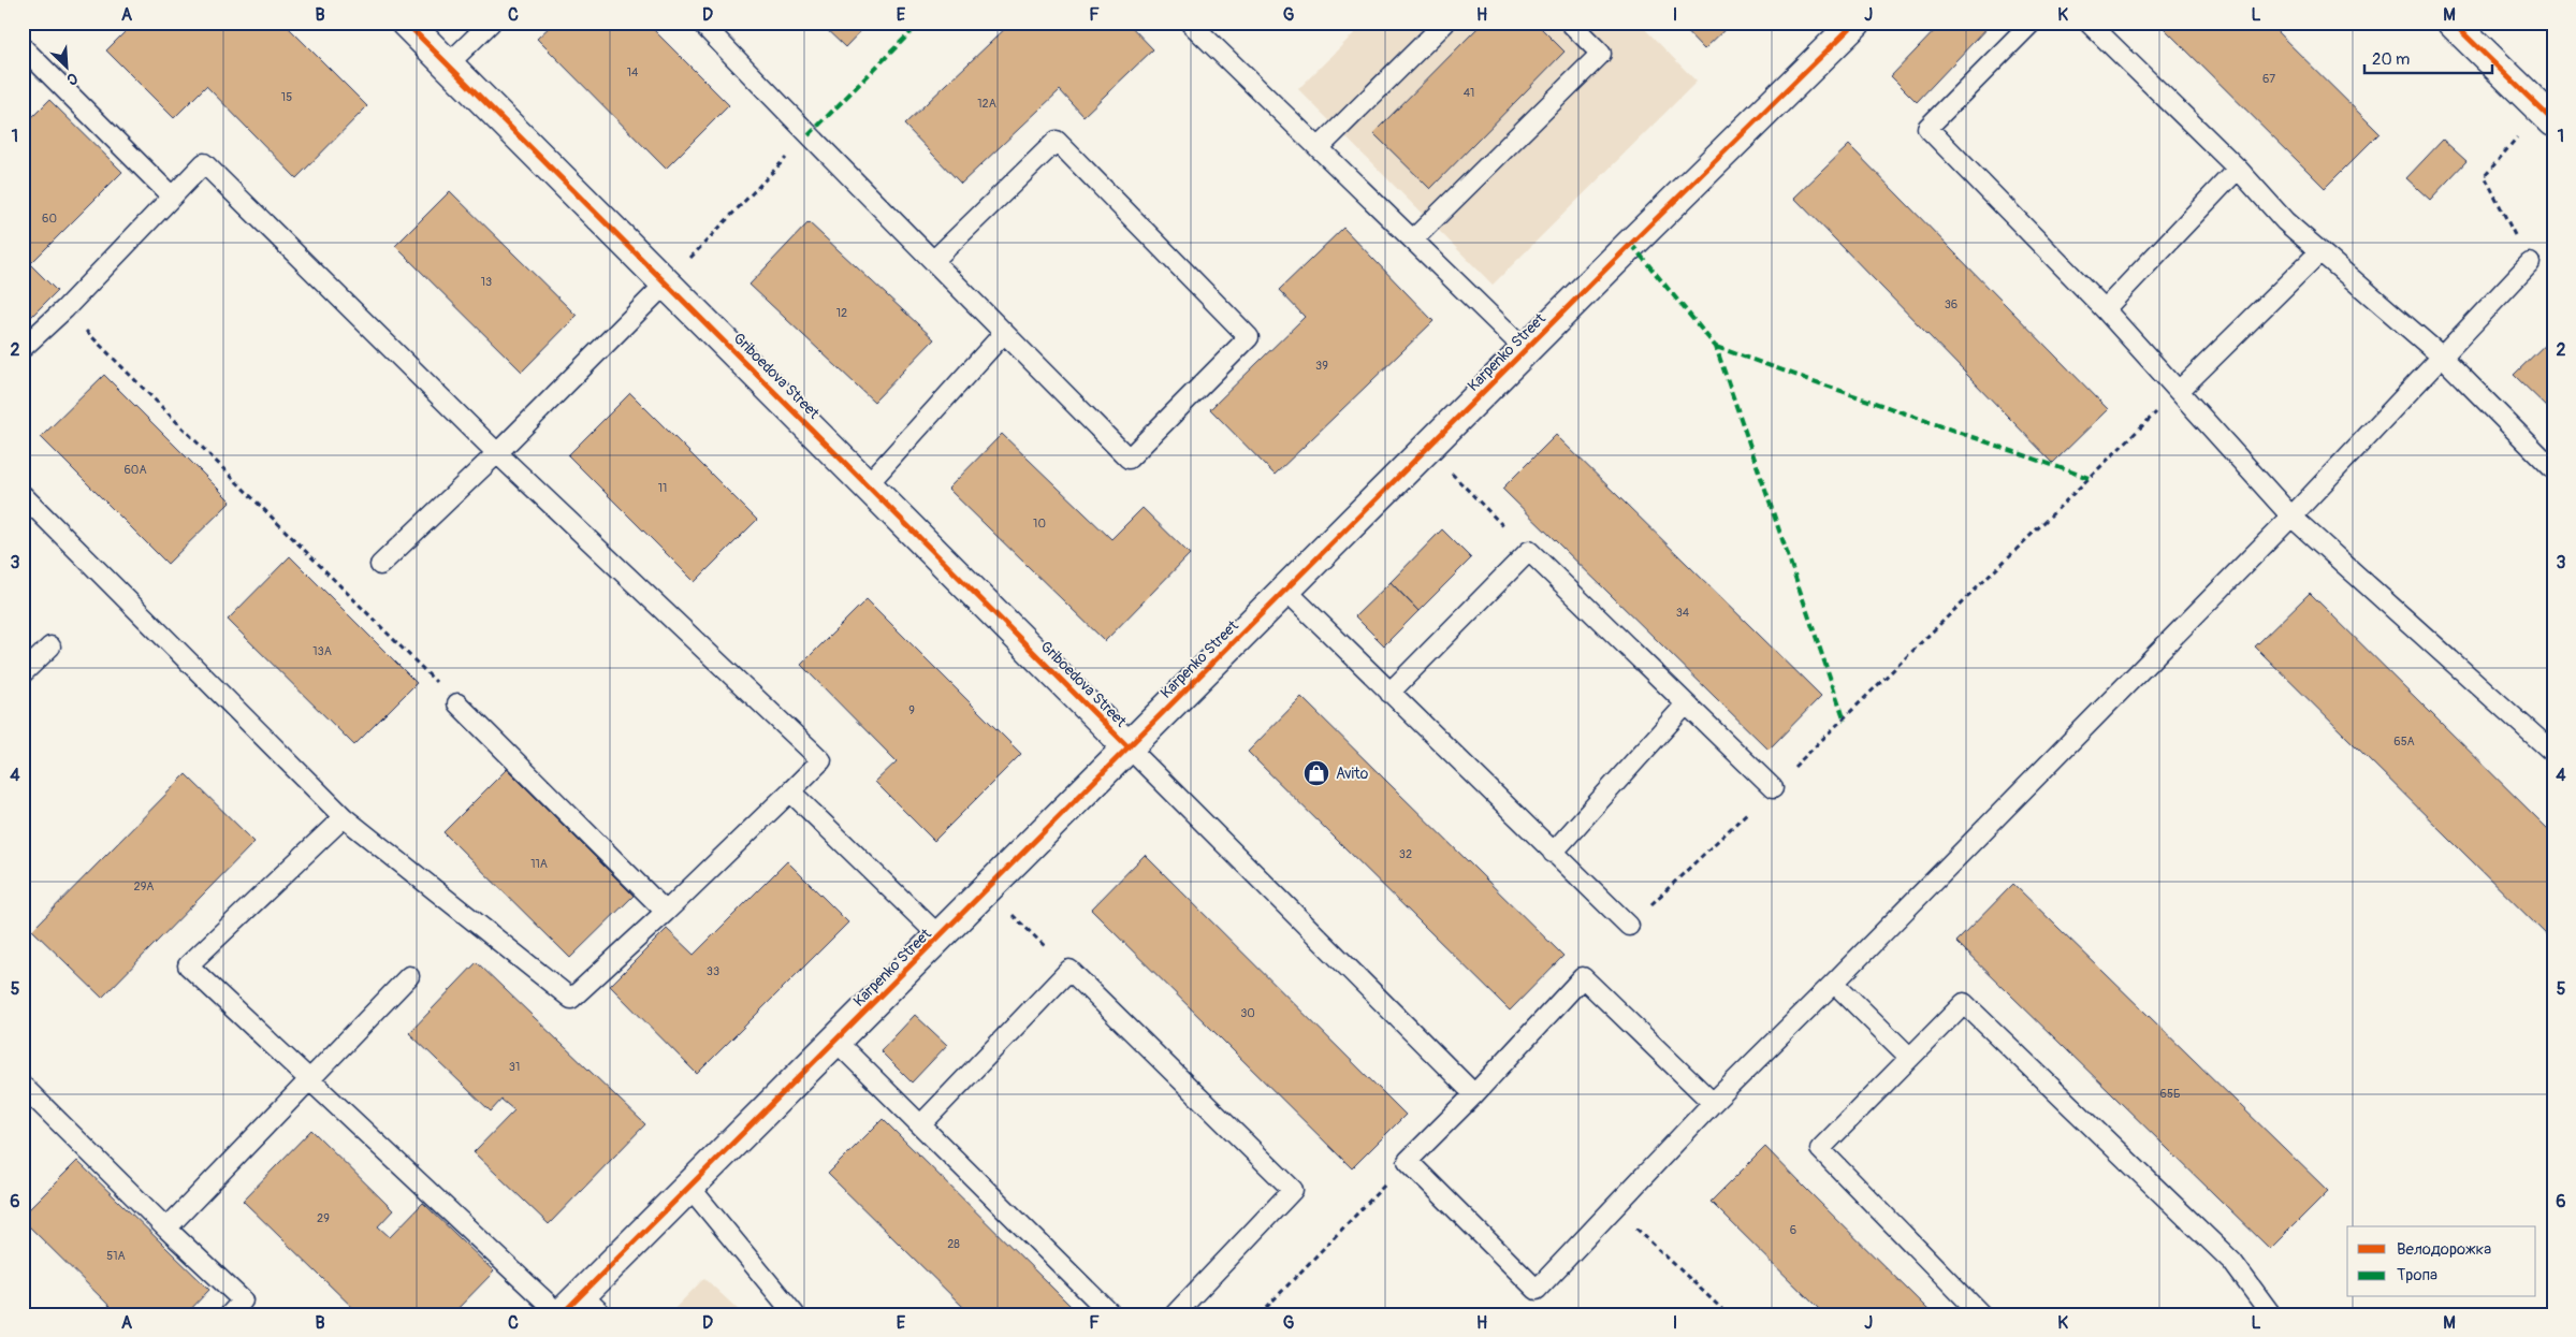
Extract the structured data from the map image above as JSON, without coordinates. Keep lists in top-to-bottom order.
{
  "streets": {
    "street": ["Karpenko Street", "Griboedova Street"]
  },
  "crossings": [
    ["Karpenko Street", "Griboedova Street"]
  ],
  "places": {
    "shop": ["Avito"]
  },
  "house_numbers": [
    "14",
    "67",
    "41",
    "15",
    "12А",
    "60",
    "13",
    "36",
    "12",
    "39",
    "60А",
    "11",
    "10",
    "34",
    "13А",
    "9",
    "65А",
    "32",
    "11А",
    "29А",
    "33",
    "30",
    "31",
    "65Б",
    "29",
    "6",
    "28",
    "51А"
  ],
  "legend": ["Велодорожка", "Тропа"],
  "scale_bar": "20 m",
  "north": "bottom right",
  "grid": {
    "columns": [
      "A",
      "B",
      "C",
      "D",
      "E",
      "F",
      "G",
      "H",
      "I",
      "J",
      "K",
      "L",
      "M"
    ],
    "rows": [
      "1",
      "2",
      "3",
      "4",
      "5",
      "6"
    ]
  }
}
